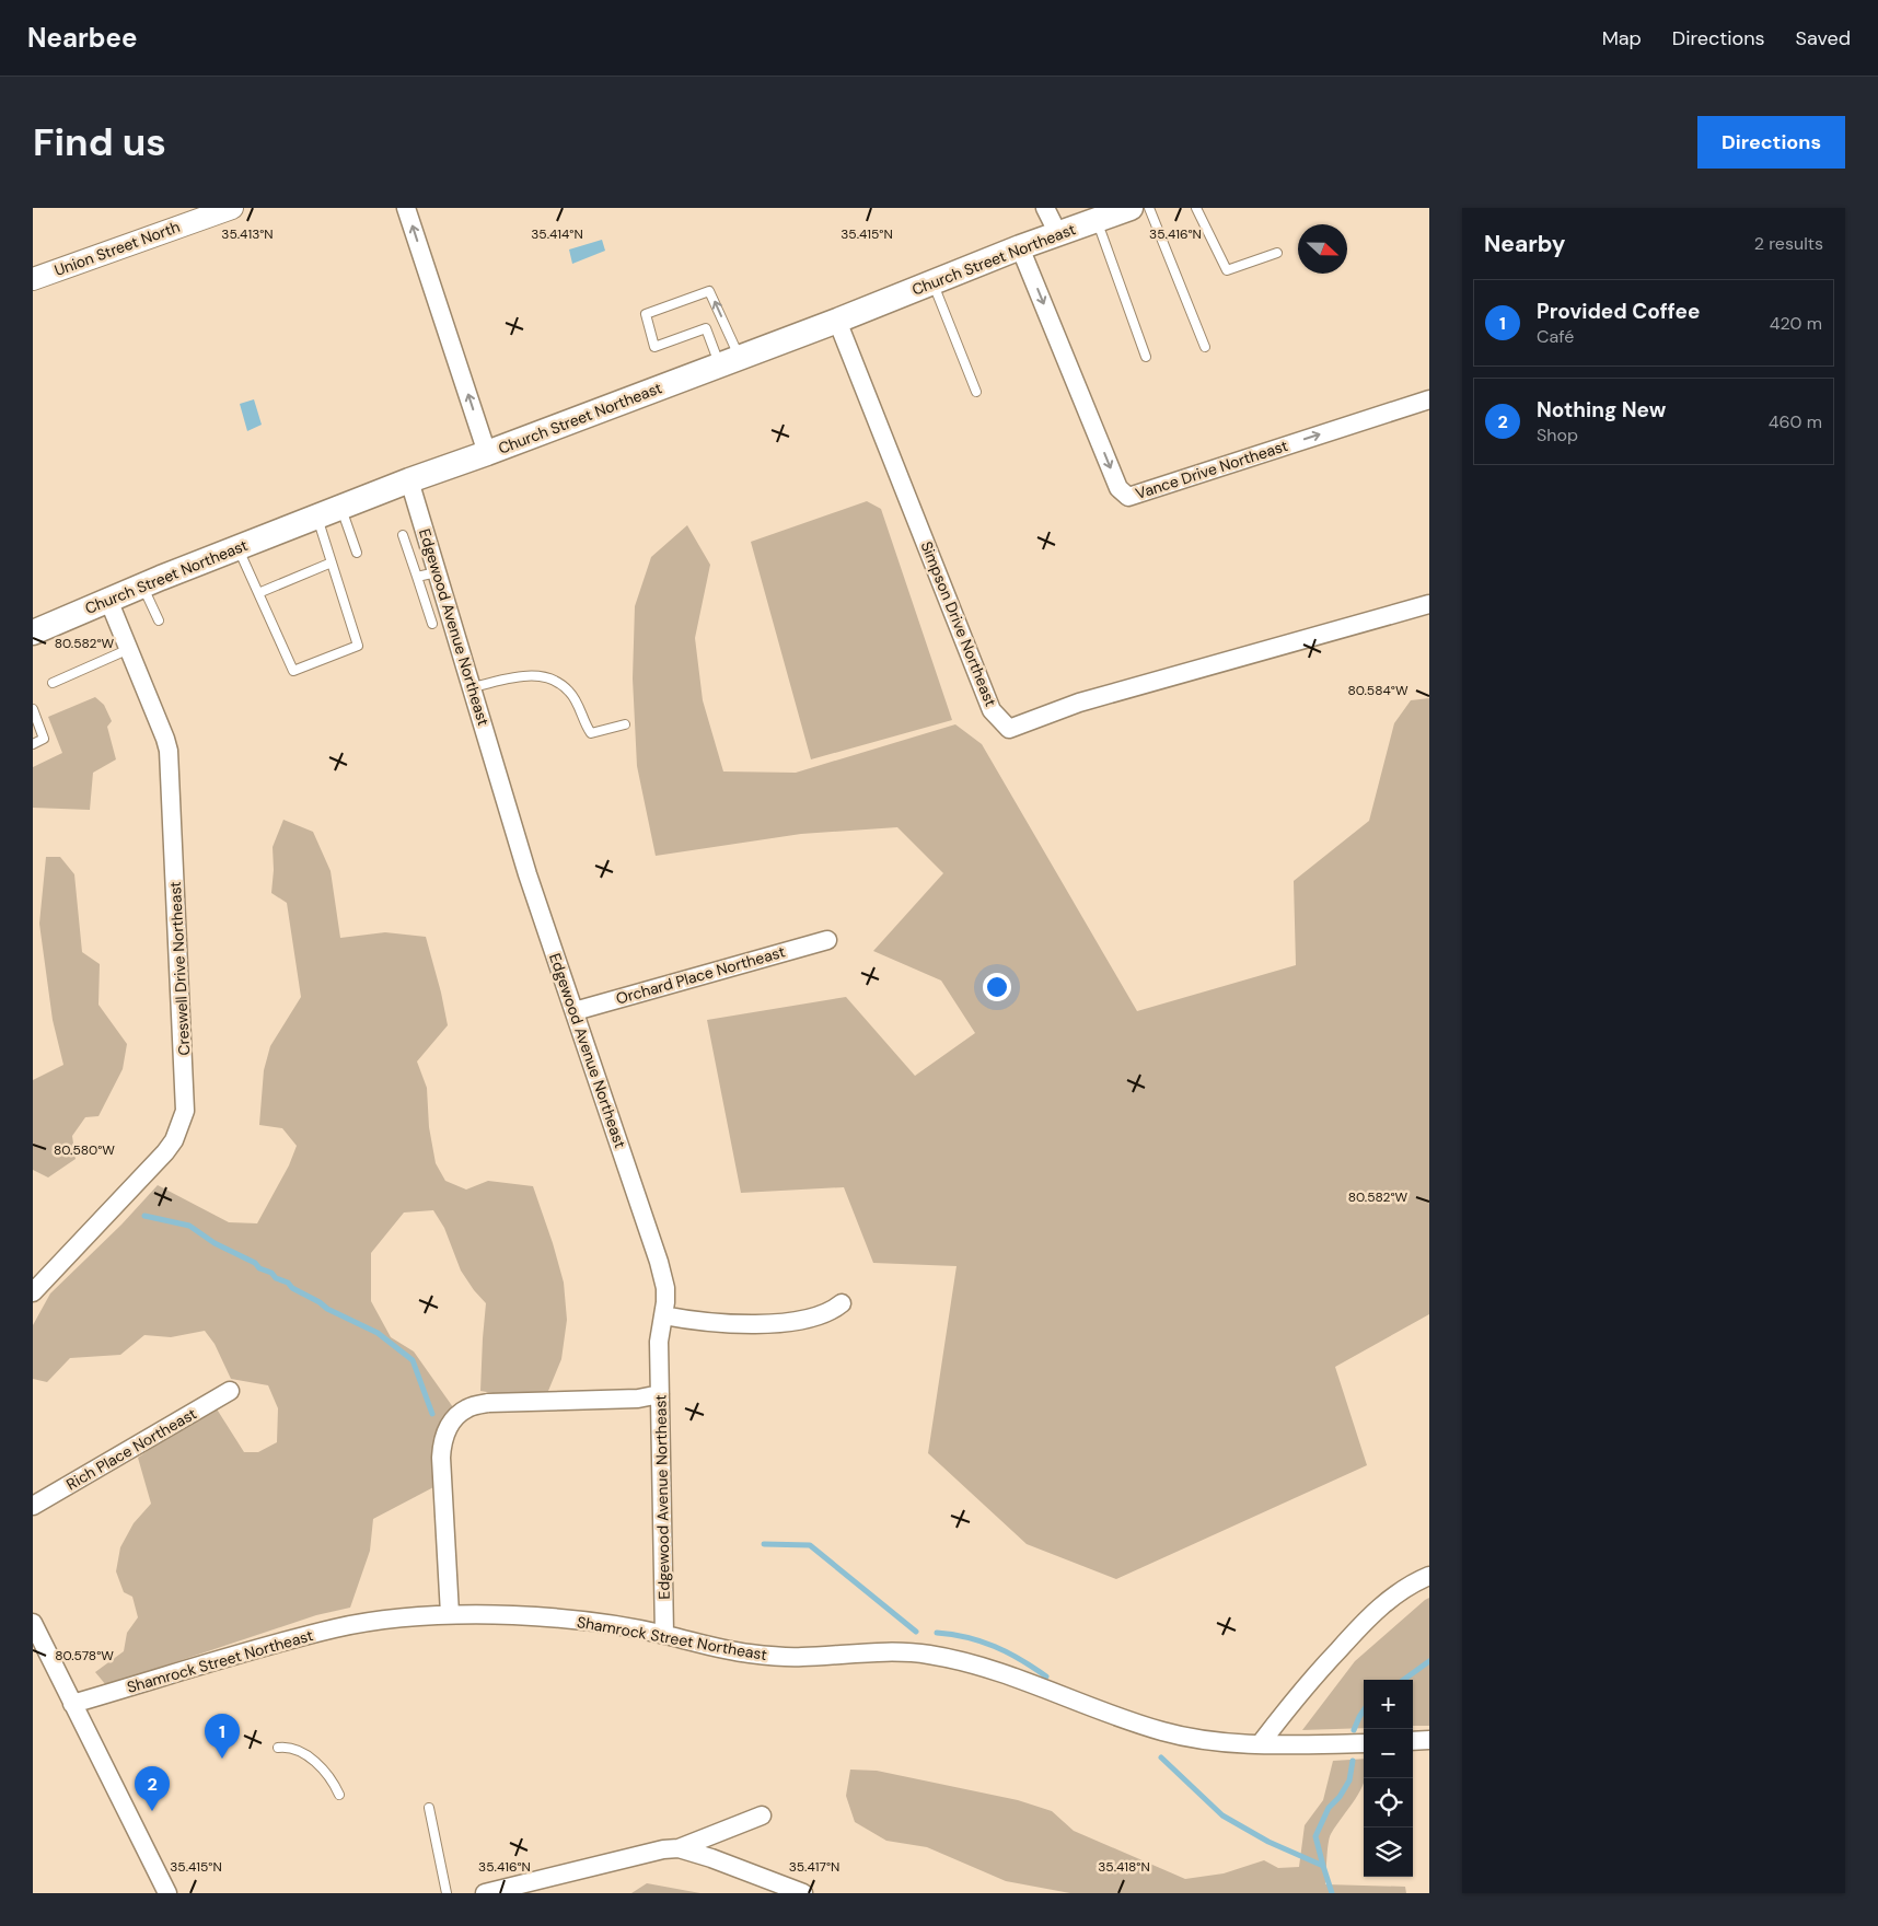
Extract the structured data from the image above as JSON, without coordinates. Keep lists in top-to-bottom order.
{
  "streets": {
    "main road": ["Church Street Northeast"],
    "street": [
      "Union Street North",
      "Vance Drive Northeast",
      "Simpson Drive Northeast",
      "Edgewood Avenue Northeast",
      "Creswell Drive Northeast",
      "Orchard Place Northeast",
      "Rich Place Northeast",
      "Shamrock Street Northeast"
    ]
  },
  "crossings": [
    ["Church Street Northeast", "Vance Drive Northeast"],
    ["Church Street Northeast", "Simpson Drive Northeast"],
    ["Church Street Northeast", "Edgewood Avenue Northeast"],
    ["Church Street Northeast", "Creswell Drive Northeast"],
    ["Edgewood Avenue Northeast", "Orchard Place Northeast"],
    ["Edgewood Avenue Northeast", "Shamrock Street Northeast"]
  ],
  "north": "right",
  "page": {
    "header": "Nearbee",
    "nav": ["Map", "Directions", "Saved"],
    "buttons": "Directions",
    "title": "Find us",
    "heading": ["Nearby", "2 results"],
    "list": [
      {
        "mark": "1",
        "name": "Provided Coffee",
        "note": "Café",
        "value": "420 m"
      },
      {
        "mark": "2",
        "name": "Nothing New",
        "note": "Shop",
        "value": "460 m"
      }
    ],
    "map_buttons": ["+", "−"],
    "pins": ["1", "2"]
  },
  "coordinates": [
    "35.414°N",
    "35.415°N",
    "35.416°N",
    "35.413°N",
    "80.582°W",
    "80.584°W",
    "80.580°W",
    "80.578°W",
    "35.417°N",
    "35.418°N"
  ]
}
